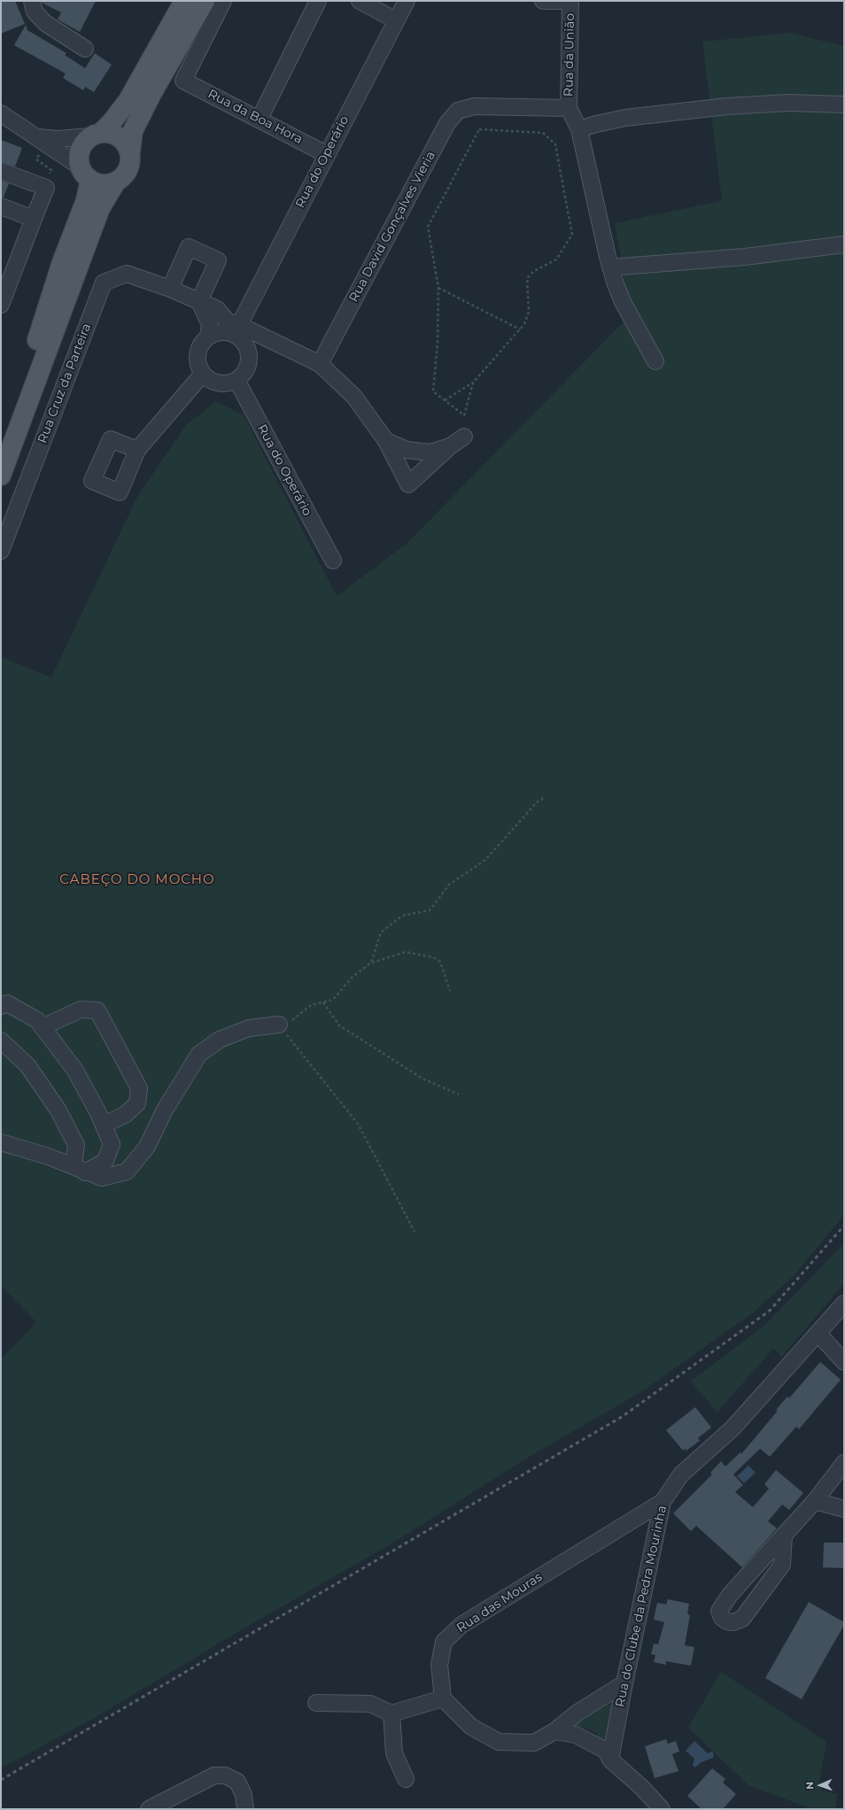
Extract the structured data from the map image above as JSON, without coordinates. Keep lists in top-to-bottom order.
{
  "streets": {
    "street": [
      "Rua da União",
      "Rua da Boa Hora",
      "Rua do Operário",
      "Rua David Gonçalves Vieria",
      "Rua Cruz da Parteira",
      "Rua das Mouras",
      "Rua do Clube da Pedra Mourinha"
    ]
  },
  "crossings": [
    ["Rua da União", "Rua David Gonçalves Vieria"],
    ["Rua da Boa Hora", "Rua do Operário"],
    ["Rua do Operário", "Rua Cruz da Parteira"],
    ["Rua das Mouras", "Rua do Clube da Pedra Mourinha"]
  ],
  "districts": ["CABEÇO DO MOCHO"],
  "north": "left"
}
